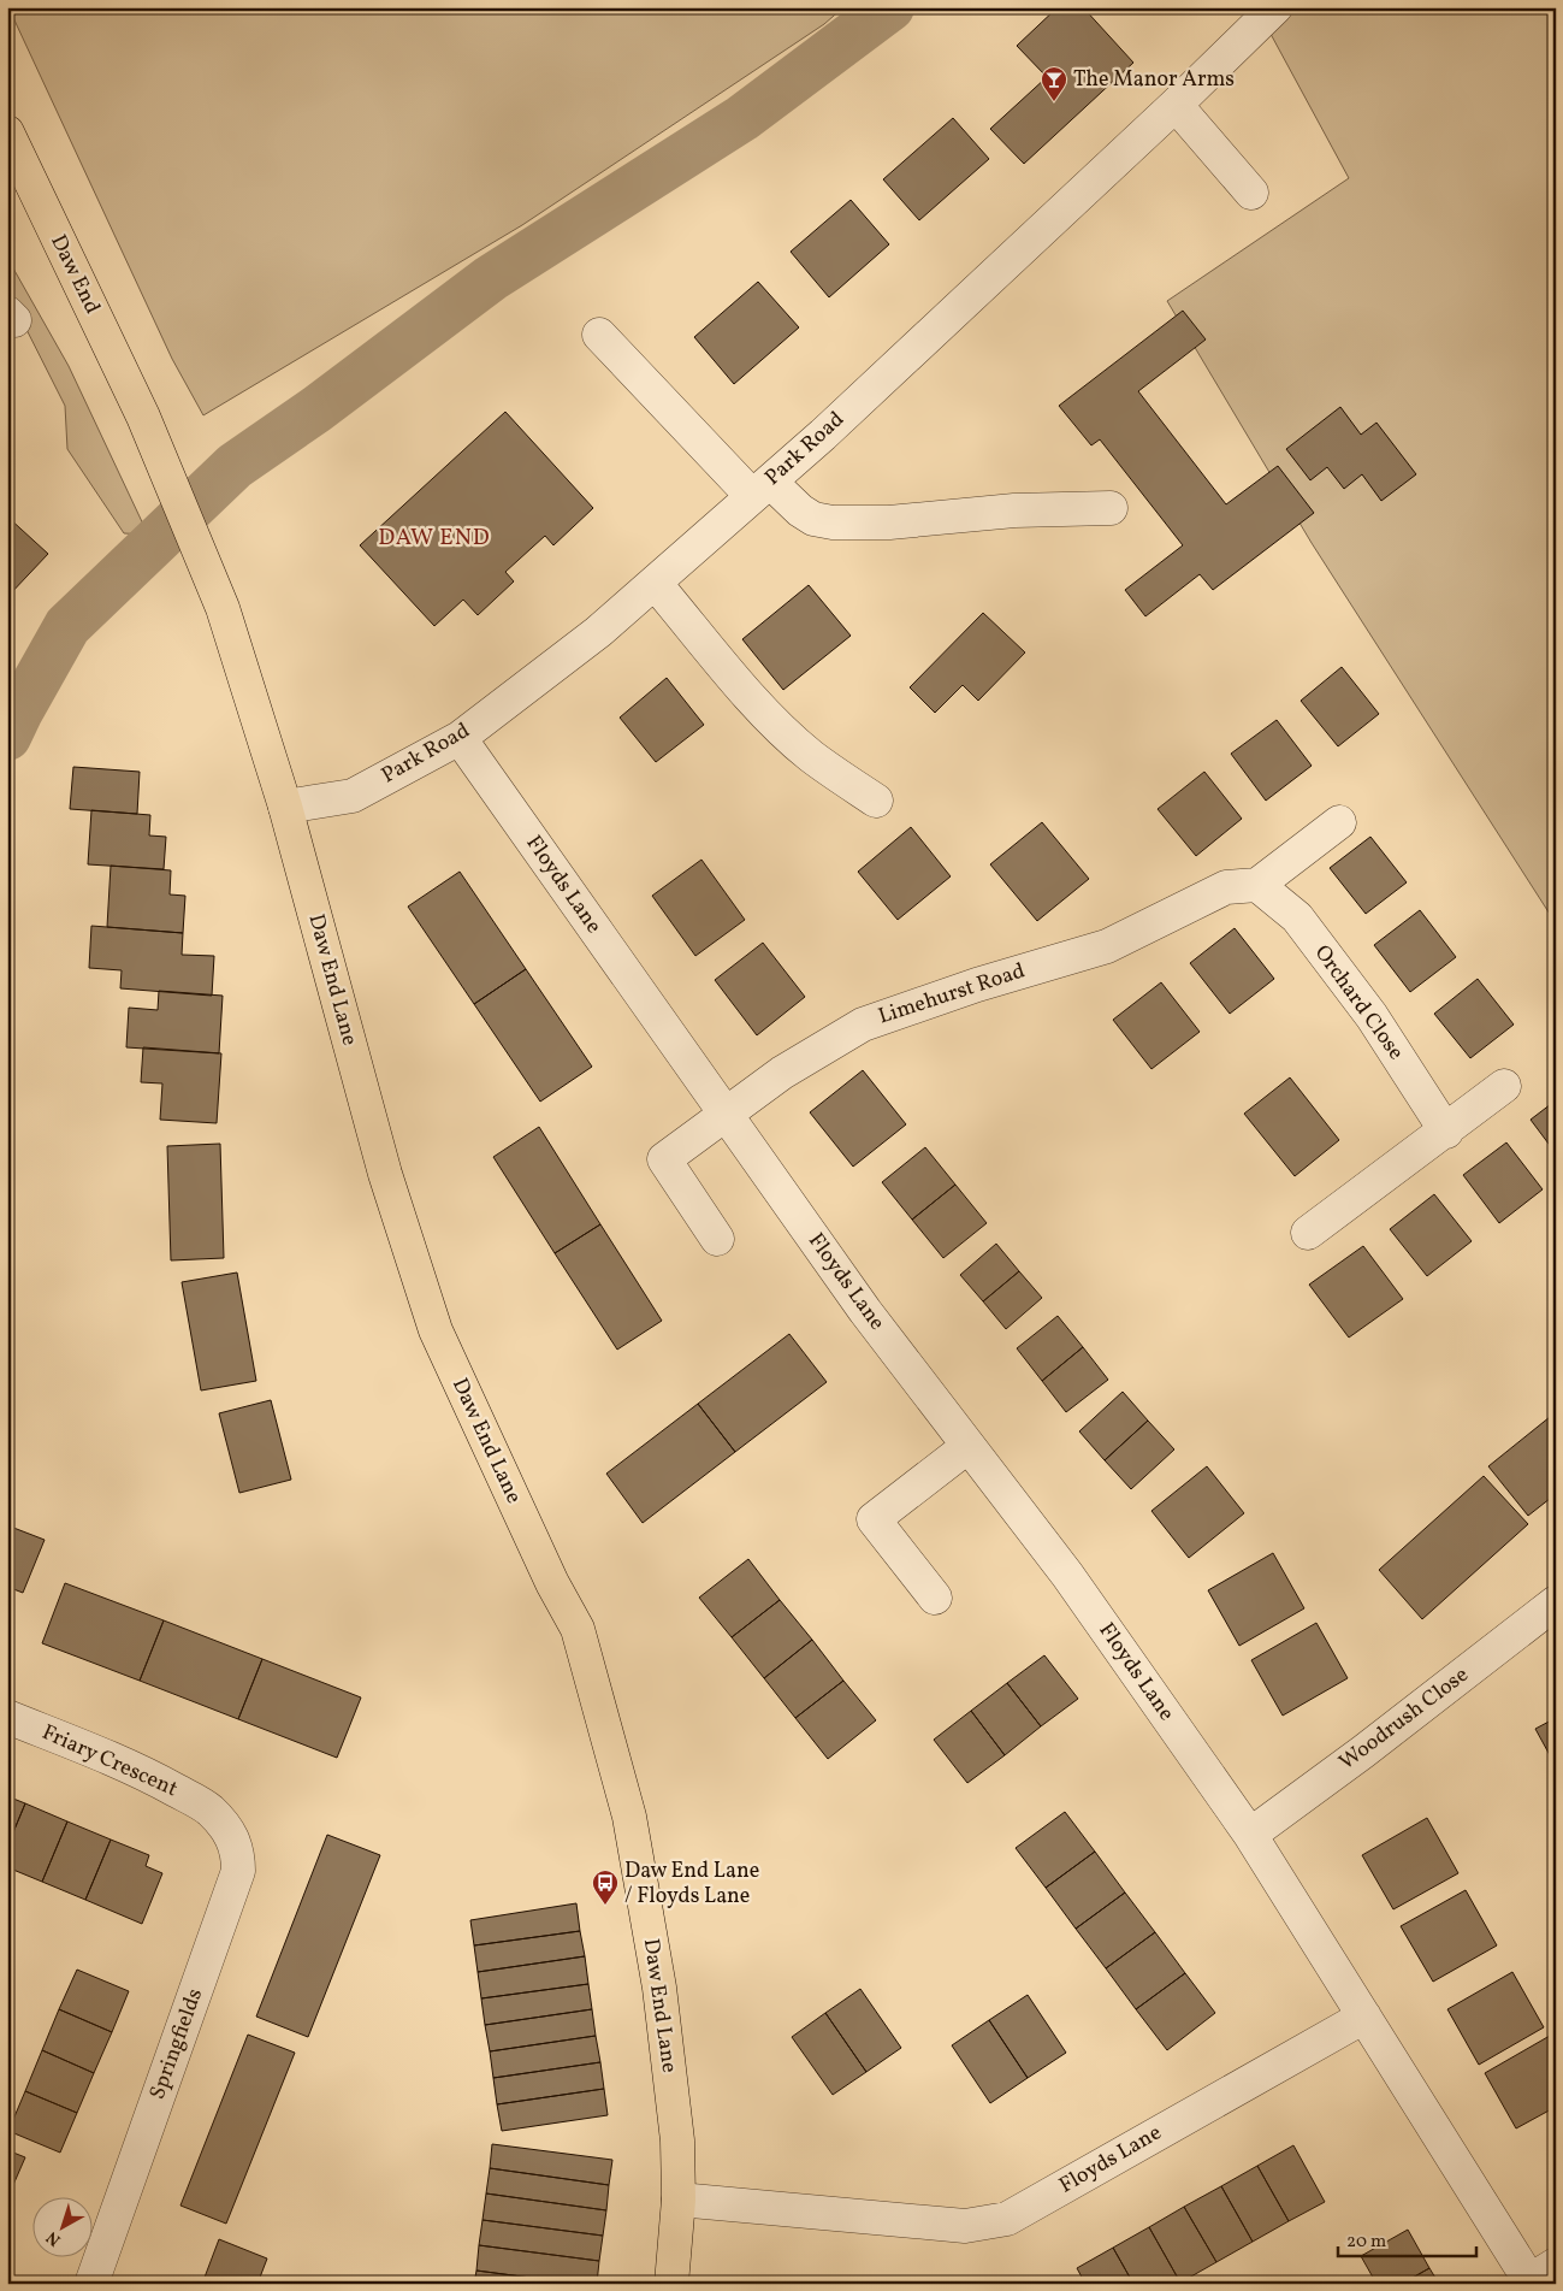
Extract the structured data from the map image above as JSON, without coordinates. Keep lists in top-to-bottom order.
{
  "streets": {
    "main road": ["Daw End", "Daw End Lane"],
    "street": [
      "Park Road",
      "Floyds Lane",
      "Limehurst Road",
      "Orchard Close",
      "Woodrush Close",
      "Friary Crescent",
      "Springfields"
    ]
  },
  "crossings": [
    ["Daw End", "Daw End Lane"],
    ["Park Road", "Floyds Lane"],
    ["Park Road", "Daw End Lane"],
    ["Floyds Lane", "Daw End Lane"],
    ["Floyds Lane", "Limehurst Road"],
    ["Floyds Lane", "Woodrush Close"],
    ["Limehurst Road", "Orchard Close"],
    ["Friary Crescent", "Springfields"]
  ],
  "districts": ["DAW END"],
  "places": {
    "bar": ["The Manor Arms"],
    "bus stop": ["Daw End Lane / Floyds Lane"]
  },
  "scale_bar": "20 m",
  "north": "bottom left"
}
